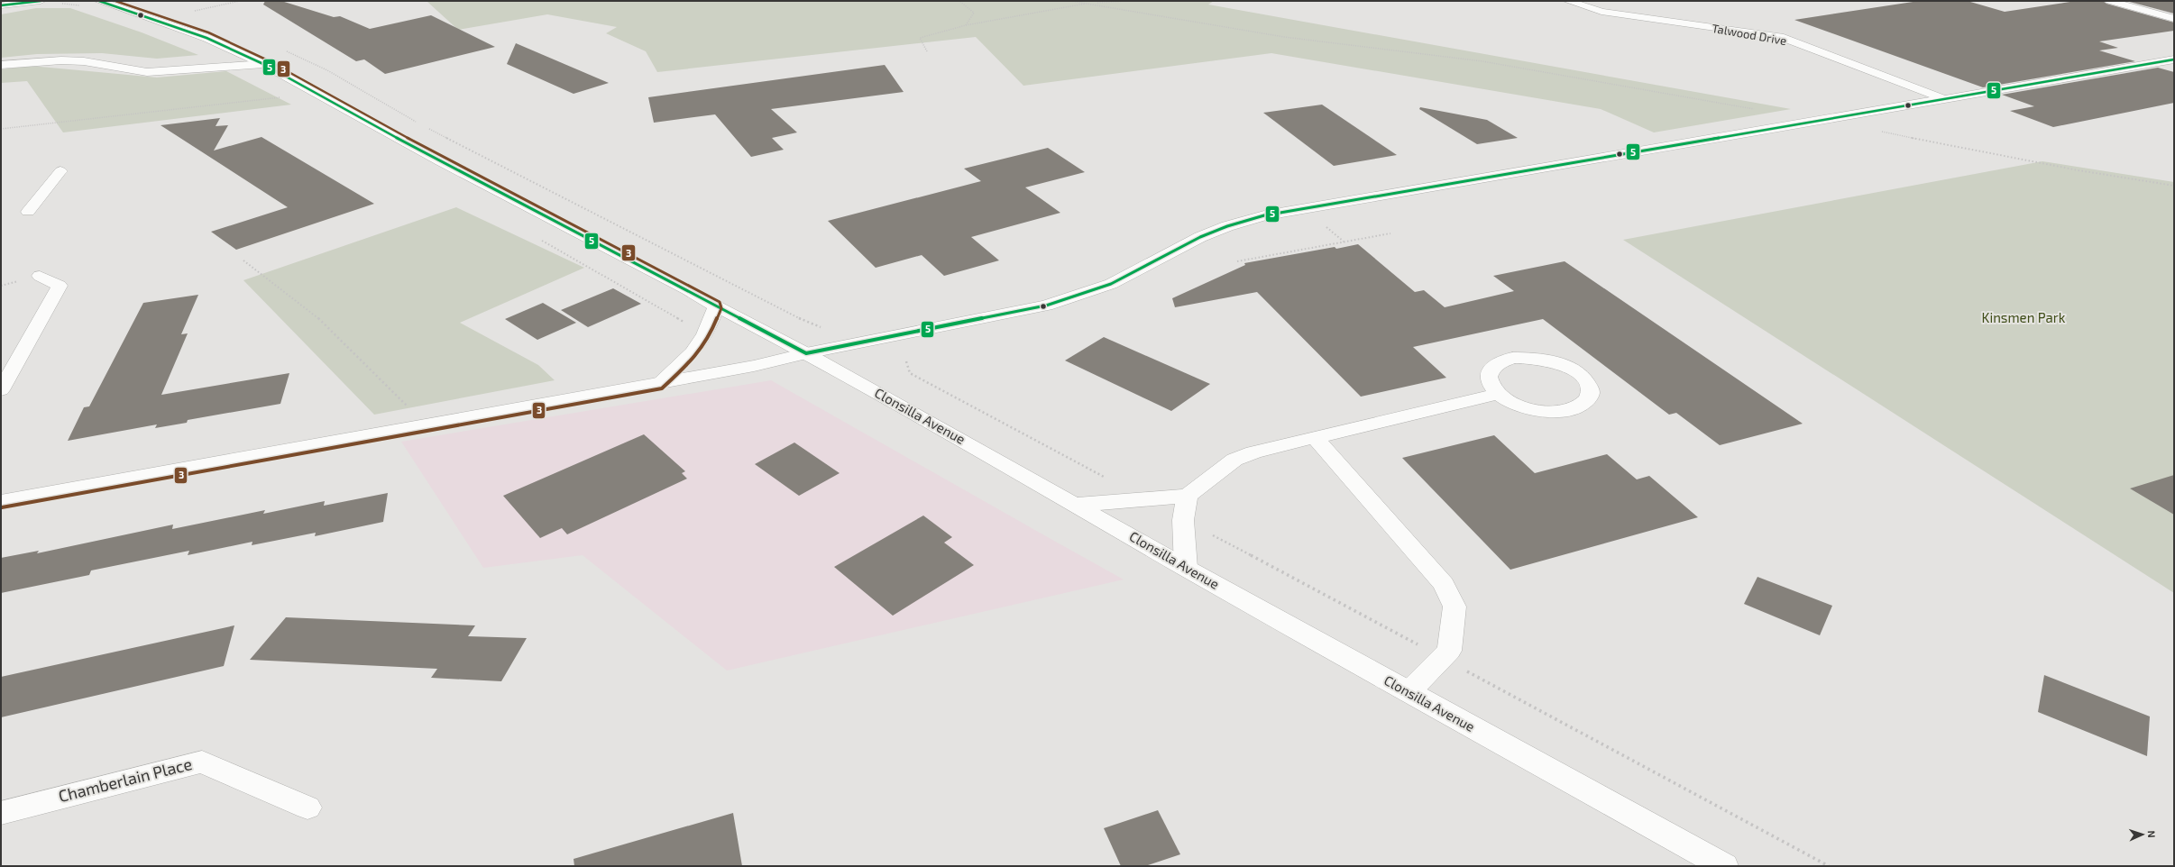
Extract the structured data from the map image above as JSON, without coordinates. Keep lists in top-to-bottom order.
{
  "streets": {
    "street": ["Talwood Drive", "Clonsilla Avenue", "Chamberlain Place"]
  },
  "parks": ["Kinsmen Park"],
  "lines": ["transit line 5", "transit line 3"],
  "north": "right"
}
